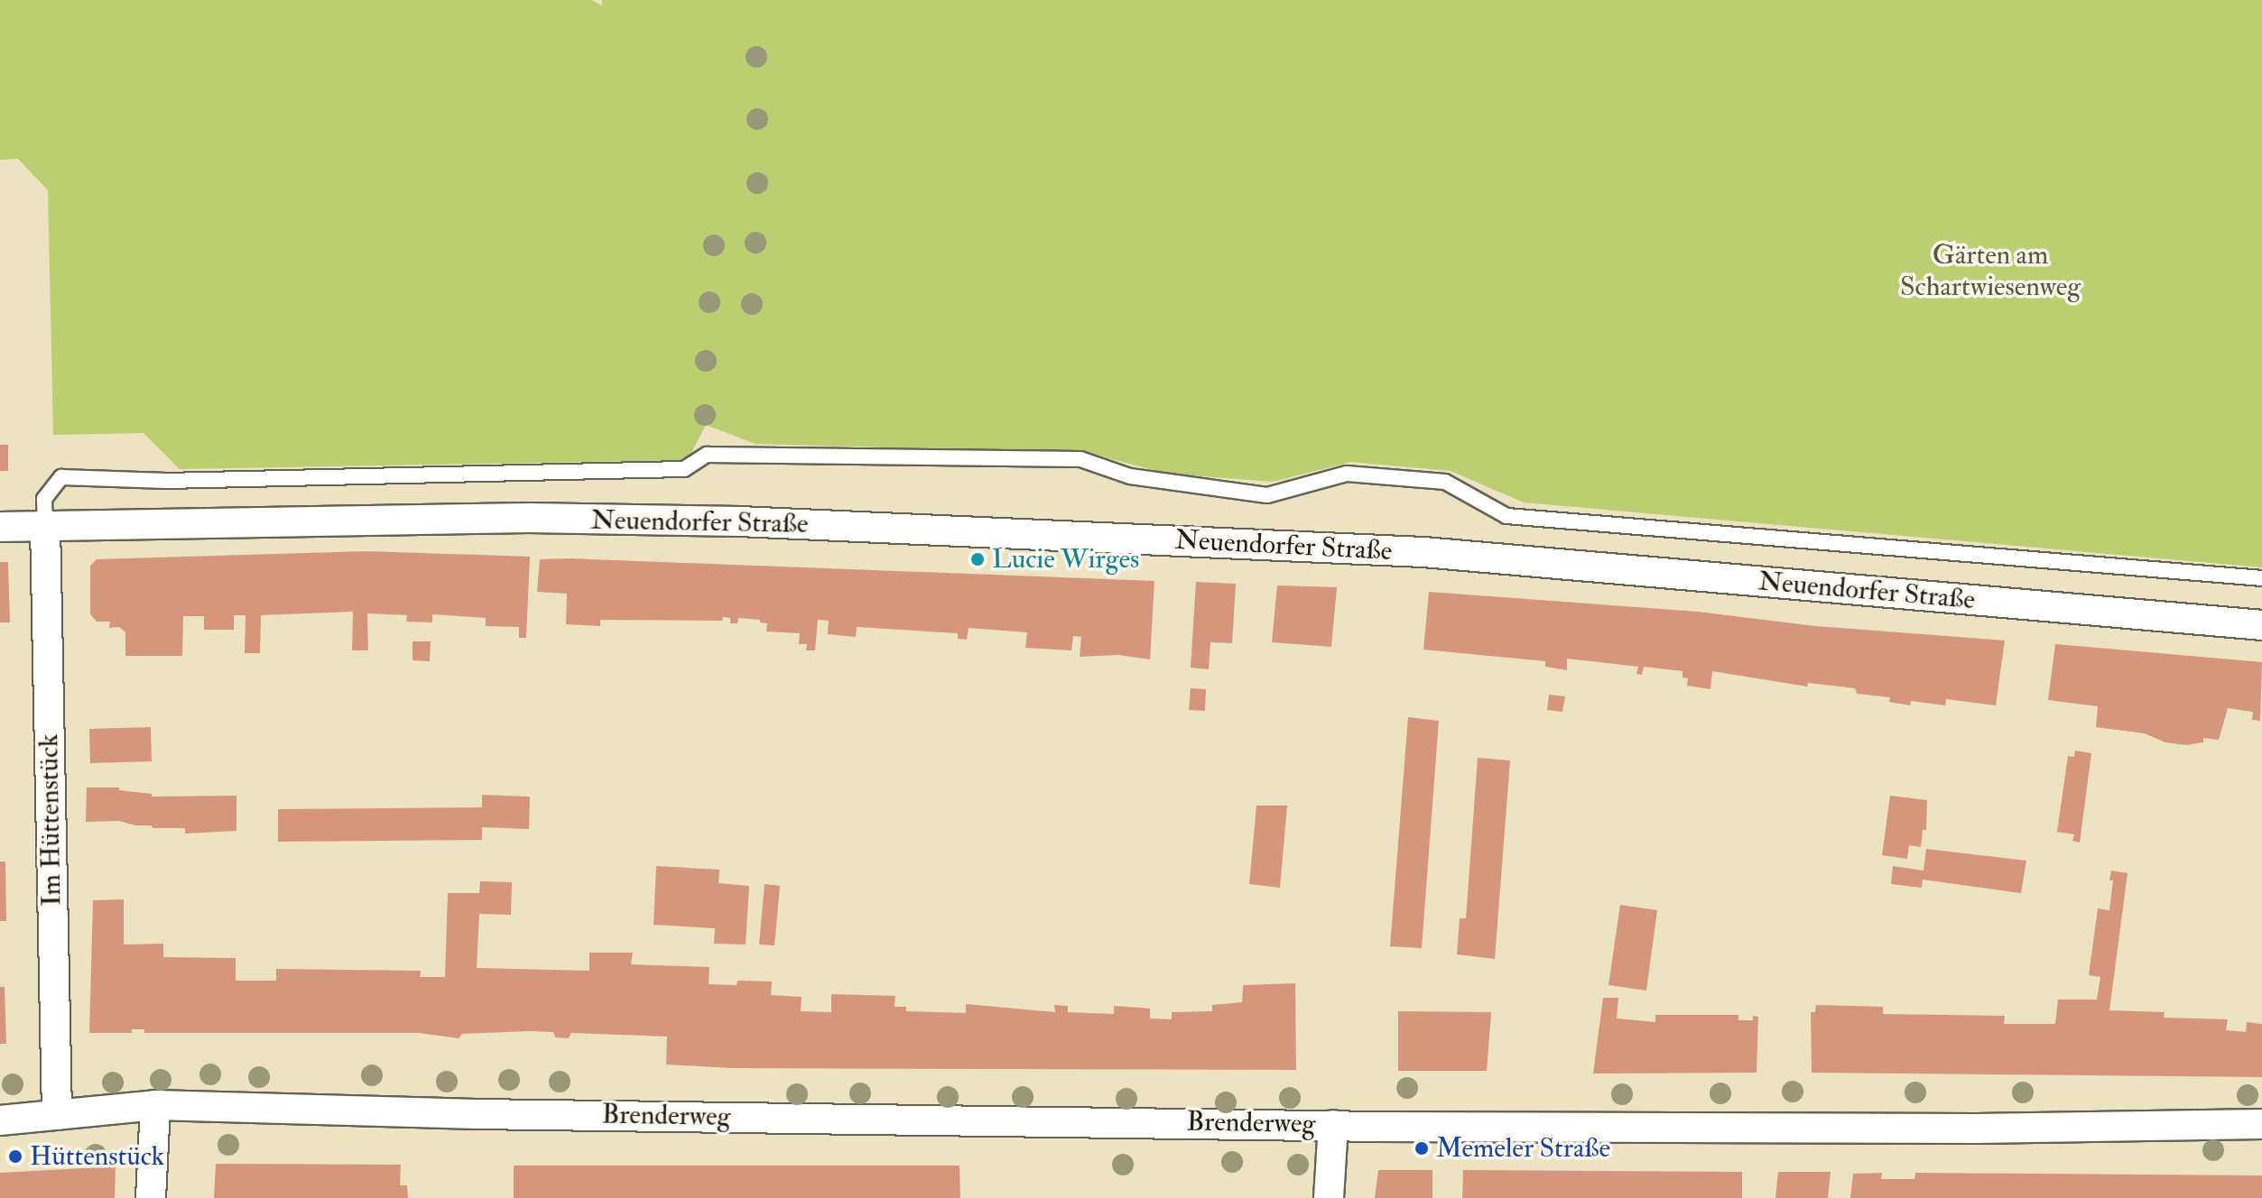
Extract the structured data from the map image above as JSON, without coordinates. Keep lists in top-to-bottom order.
{
  "streets": {
    "street": ["Neuendorfer Straße", "Im Hüttenstück", "Brenderweg"]
  },
  "crossings": [
    ["Neuendorfer Straße", "Im Hüttenstück"],
    ["Im Hüttenstück", "Brenderweg"]
  ],
  "parks": ["Gärten am Schartwiesenweg"],
  "places": ["Lucie Wirges", "Memeler Straße", "Hüttenstück"]
}
